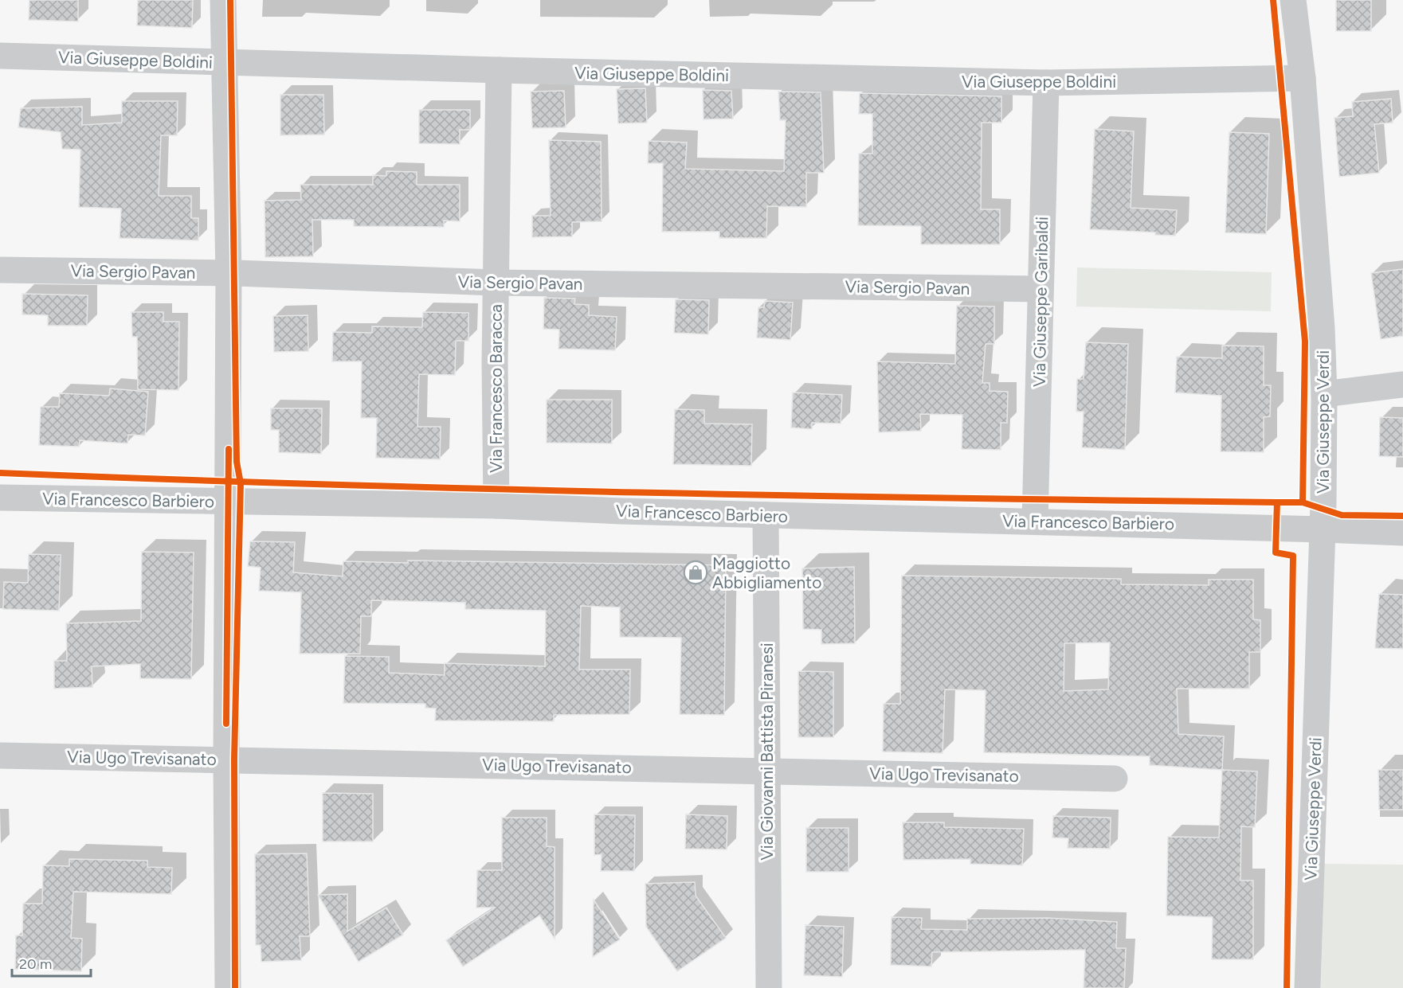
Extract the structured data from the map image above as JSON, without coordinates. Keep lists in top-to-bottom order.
{
  "streets": {
    "street": [
      "Via Giuseppe Boldini",
      "Via Sergio Pavan",
      "Via Giuseppe Garibaldi",
      "Via Francesco Baracca",
      "Via Giuseppe Verdi",
      "Via Francesco Barbiero",
      "Via Giovanni Battista Piranesi",
      "Via Ugo Trevisanato"
    ]
  },
  "crossings": [
    ["Via Giuseppe Boldini", "Via Giuseppe Garibaldi"],
    ["Via Giuseppe Boldini", "Via Francesco Baracca"],
    ["Via Giuseppe Boldini", "Via Giuseppe Verdi"],
    ["Via Sergio Pavan", "Via Giuseppe Garibaldi"],
    ["Via Sergio Pavan", "Via Francesco Baracca"],
    ["Via Giuseppe Garibaldi", "Via Francesco Barbiero"],
    ["Via Francesco Baracca", "Via Francesco Barbiero"],
    ["Via Giuseppe Verdi", "Via Francesco Barbiero"],
    ["Via Francesco Barbiero", "Via Giovanni Battista Piranesi"],
    ["Via Giovanni Battista Piranesi", "Via Ugo Trevisanato"]
  ],
  "places": {
    "shop": ["Maggiotto Abbigliamento"]
  },
  "scale_bar": "20 m"
}
